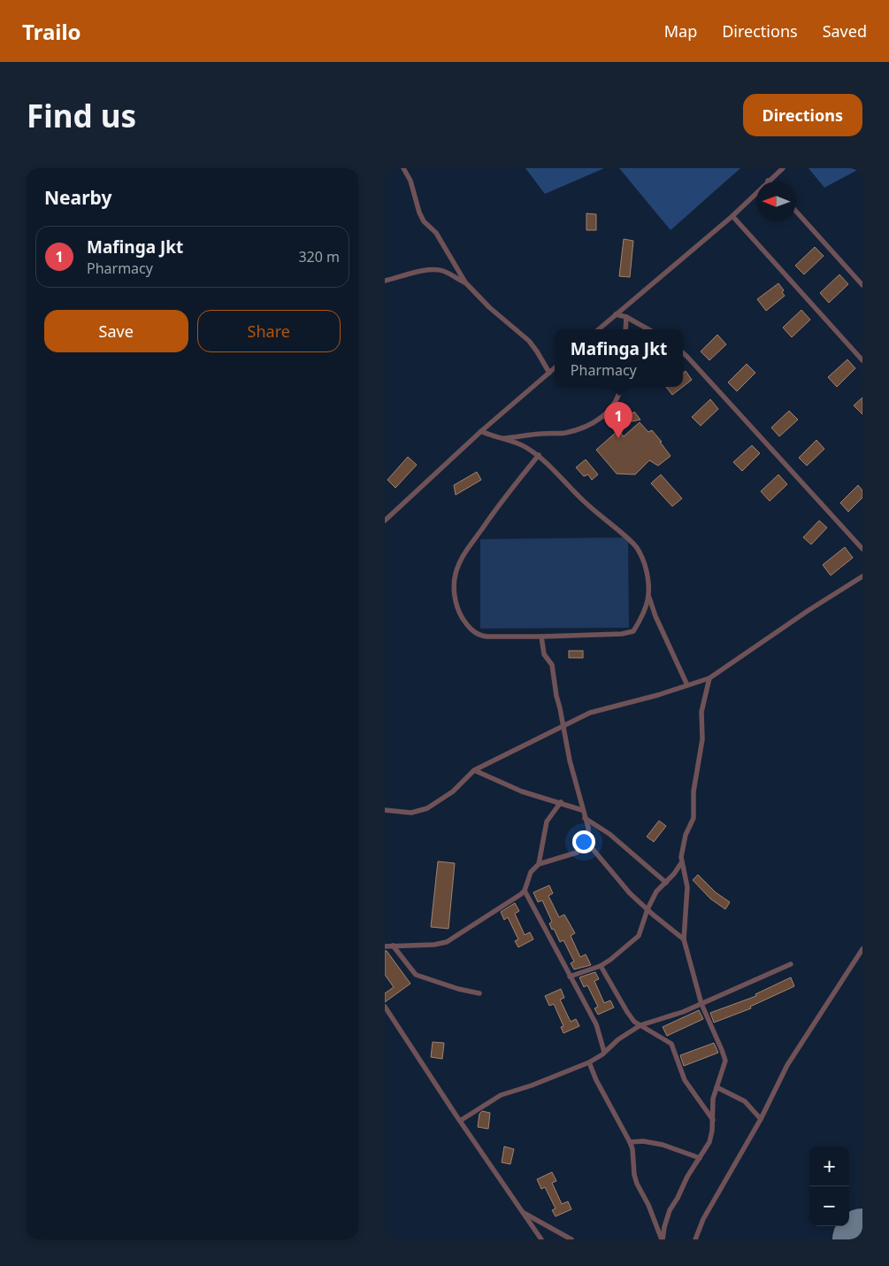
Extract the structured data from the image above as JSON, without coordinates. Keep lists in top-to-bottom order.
{
  "north": "left",
  "page": {
    "header": "Trailo",
    "nav": ["Map", "Directions", "Saved"],
    "buttons": [
      "Directions",
      ["Save", "Share"]
    ],
    "title": "Find us",
    "heading": "Nearby",
    "list": [
      {
        "mark": "1",
        "name": "Mafinga Jkt",
        "note": "Pharmacy",
        "value": "320 m"
      }
    ],
    "popup": ["Mafinga Jkt", "Pharmacy"],
    "pins": "1",
    "map_buttons": ["+", "−"]
  }
}
